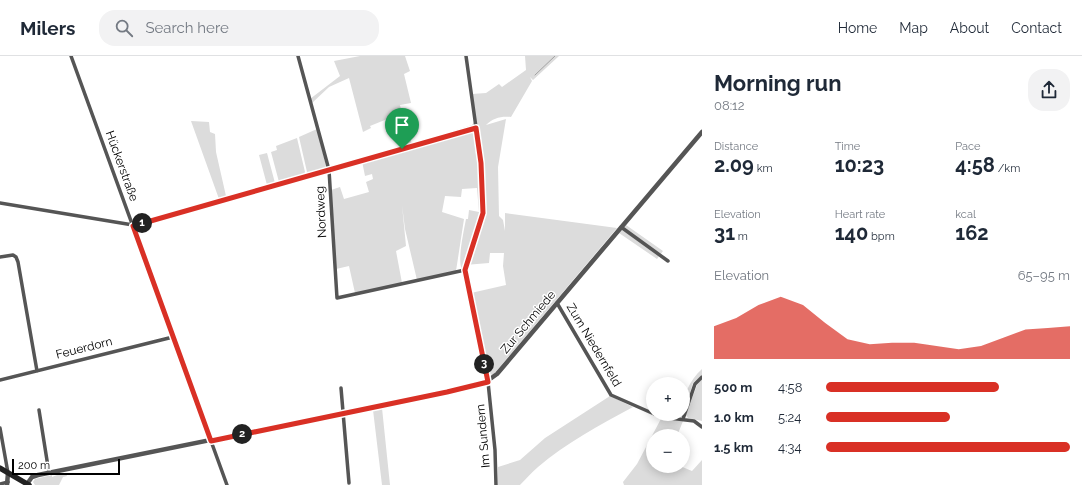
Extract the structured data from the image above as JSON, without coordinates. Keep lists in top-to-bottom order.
{
  "streets": {
    "street": [
      "Hückerstraße",
      "Nordweg",
      "Zur Schmiede",
      "Zum Niedernfeld",
      "Feuerdorn",
      "Im Sundern"
    ]
  },
  "crossings": [
    ["Hückerstraße", "Feuerdorn"],
    ["Nordweg", "Im Sundern"],
    ["Zur Schmiede", "Zum Niedernfeld"],
    ["Zur Schmiede", "Im Sundern"]
  ],
  "scale_bar": "200 m",
  "page": {
    "header": "Milers",
    "search": "Search here",
    "nav": [
      "Home",
      "Map",
      "About",
      "Contact"
    ],
    "heading": ["Morning run", "08:12"],
    "stats": [
      ["Distance", "2.09 km"],
      ["Time", "10:23"],
      ["Pace", "4:58 /km"],
      ["Elevation", "31 m"],
      ["Heart rate", "140 bpm"],
      ["kcal", "162"]
    ],
    "pins": ["1", "3", "2"],
    "chart": ["Elevation", "65–95 m"],
    "list": [
      {
        "name": "500 m",
        "note": "4:58"
      },
      {
        "name": "1.0 km",
        "note": "5:24"
      },
      {
        "name": "1.5 km",
        "note": "4:34"
      }
    ],
    "map_buttons": ["+", "−"],
    "scale": "200 m"
  }
}
